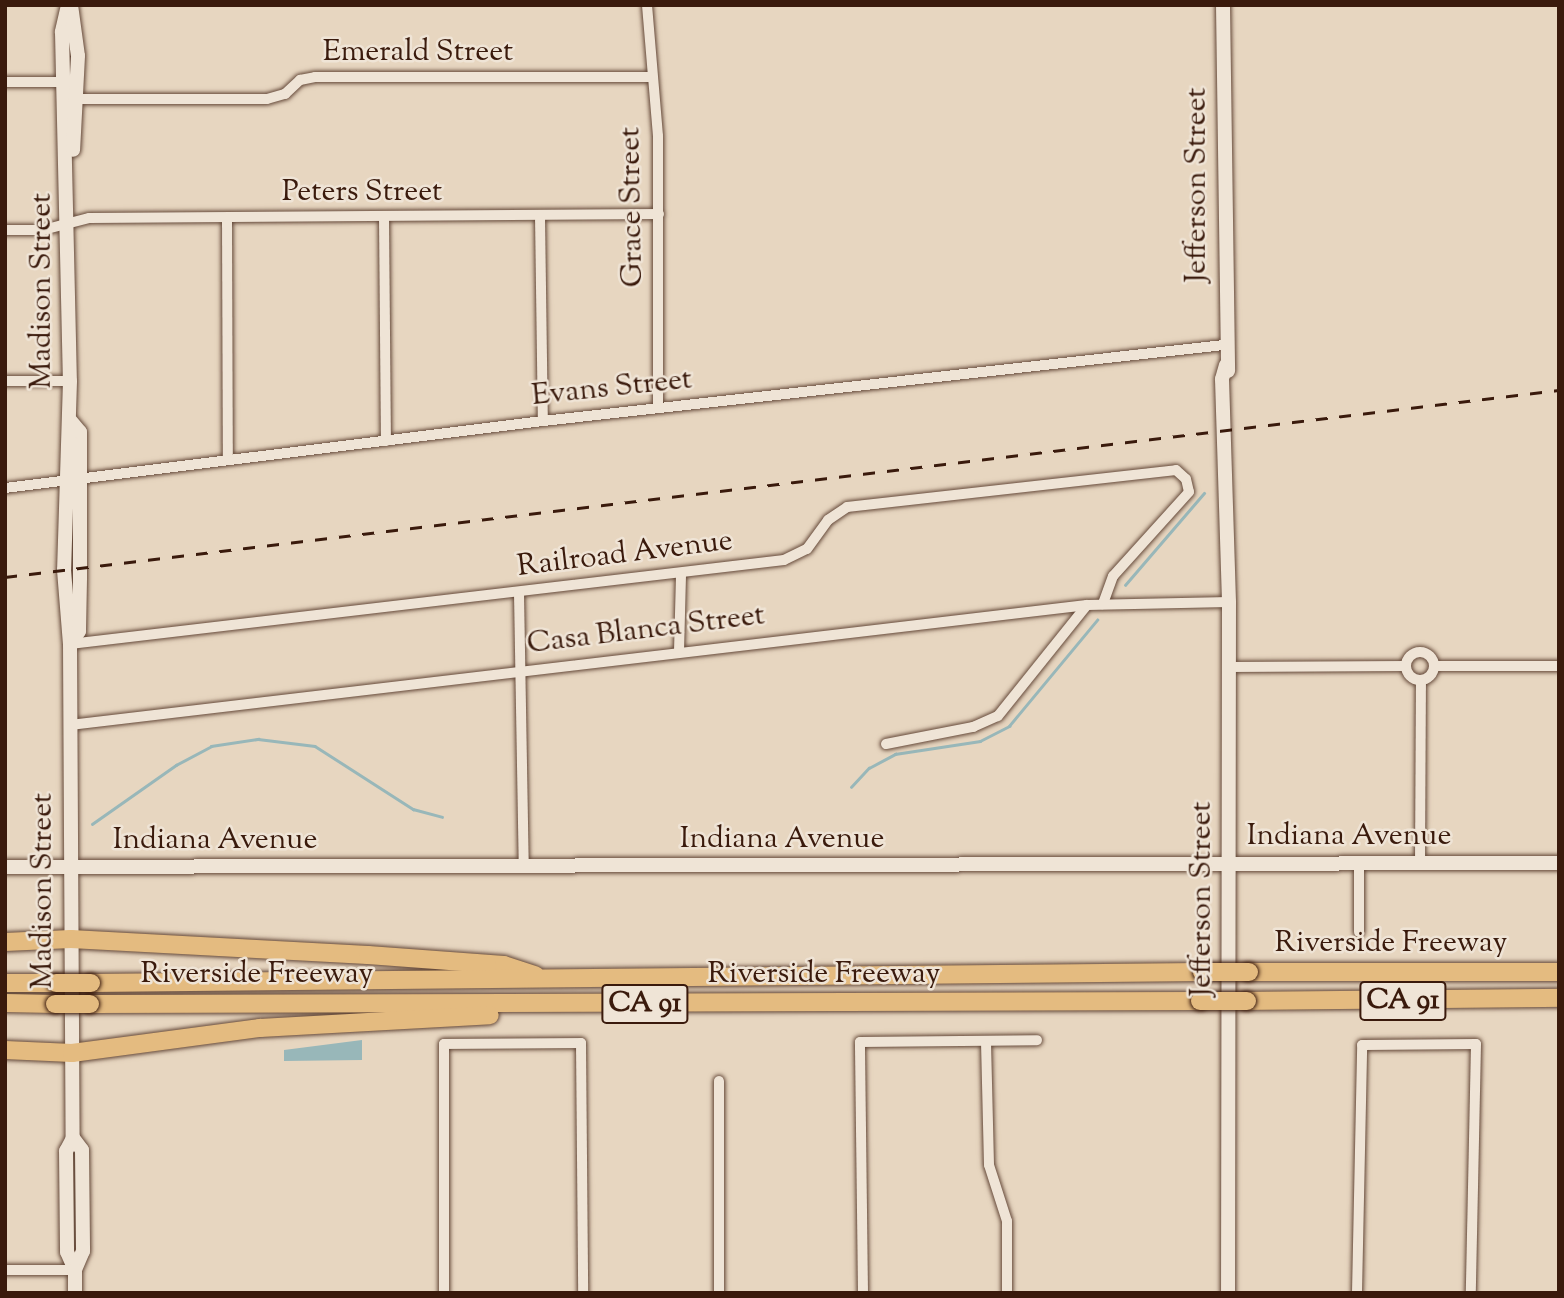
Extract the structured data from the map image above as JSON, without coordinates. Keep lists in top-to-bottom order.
{
  "streets": {
    "highway": ["Riverside Freeway", "CA 91"],
    "street": [
      "Emerald Street",
      "Jefferson Street",
      "Peters Street",
      "Grace Street",
      "Madison Street",
      "Evans Street",
      "Railroad Avenue",
      "Casa Blanca Street",
      "Indiana Avenue"
    ]
  },
  "crossings": [
    ["Emerald Street", "Grace Street"],
    ["Emerald Street", "Madison Street"],
    ["Jefferson Street", "Evans Street"],
    ["Jefferson Street", "Casa Blanca Street"],
    ["Jefferson Street", "Indiana Avenue"],
    ["Peters Street", "Grace Street"],
    ["Peters Street", "Madison Street"],
    ["Grace Street", "Evans Street"],
    ["Madison Street", "Evans Street"],
    ["Madison Street", "Railroad Avenue"],
    ["Madison Street", "Casa Blanca Street"],
    ["Madison Street", "Indiana Avenue"],
    ["Railroad Avenue", "Casa Blanca Street"]
  ]
}
